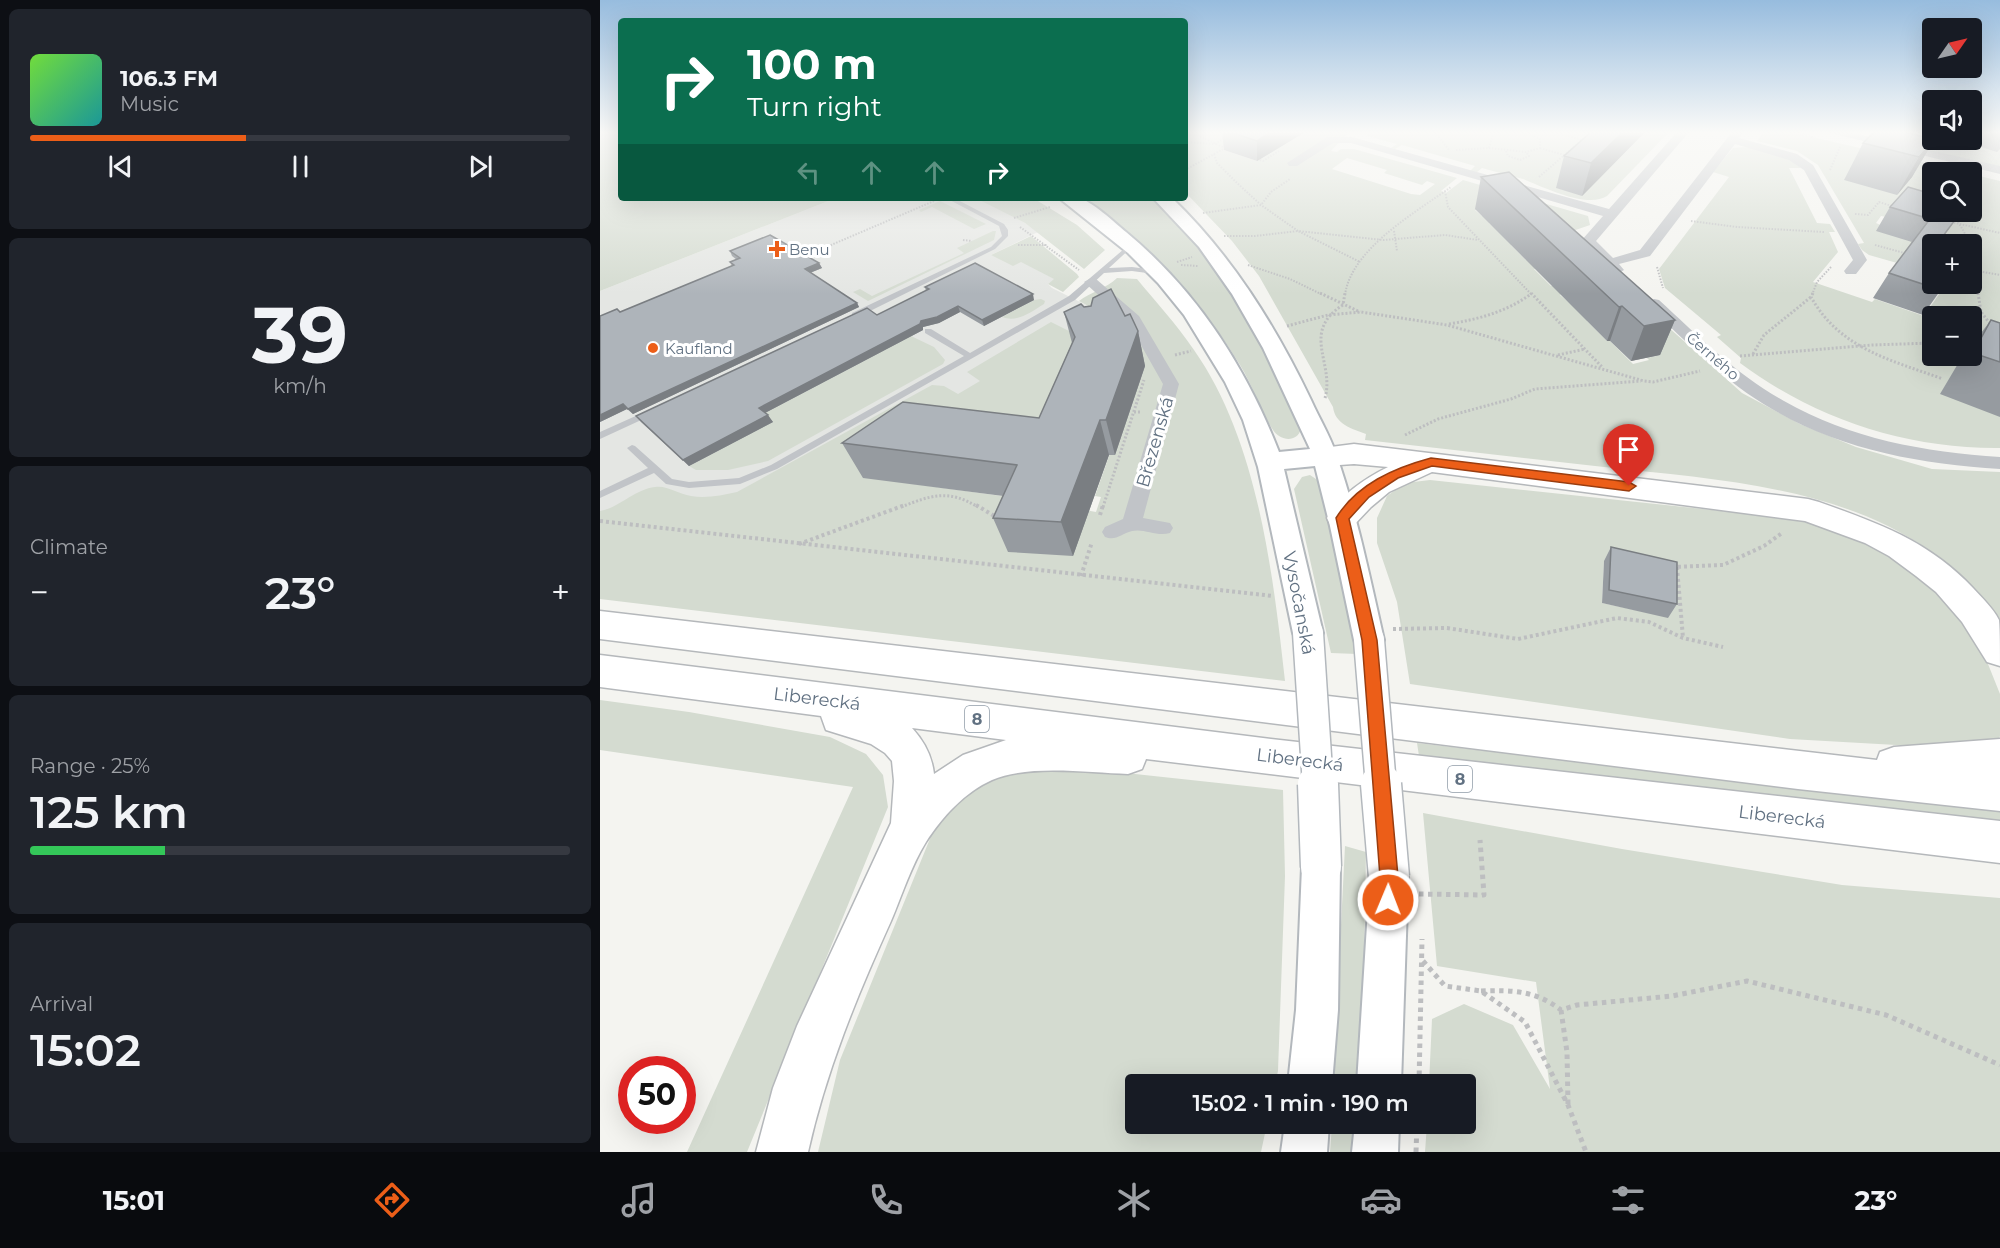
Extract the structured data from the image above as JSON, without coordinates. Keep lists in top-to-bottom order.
{
  "streets": {
    "highway": ["Liberecká", "8"],
    "main road": ["Vysočanská"],
    "street": ["Černého", "Březenská"]
  },
  "places": {
    "health": ["Benu"],
    "other": ["Kaufland"]
  },
  "north": "top right",
  "page": {
    "map_buttons": ["+", "−"],
    "turn": ["100 m", "Turn right"],
    "song": ["106.3 FM", "Music"],
    "tile": [
      ["39", "km/h"],
      "Climate",
      ["Range · 25%", "125 km"],
      ["Arrival", "15:02"]
    ],
    "heat": ["−", "23°", "+"],
    "limit": "50",
    "trip": "15:02 · 1 min · 190 m",
    "tabs": ["15:01", "23°"]
  }
}
